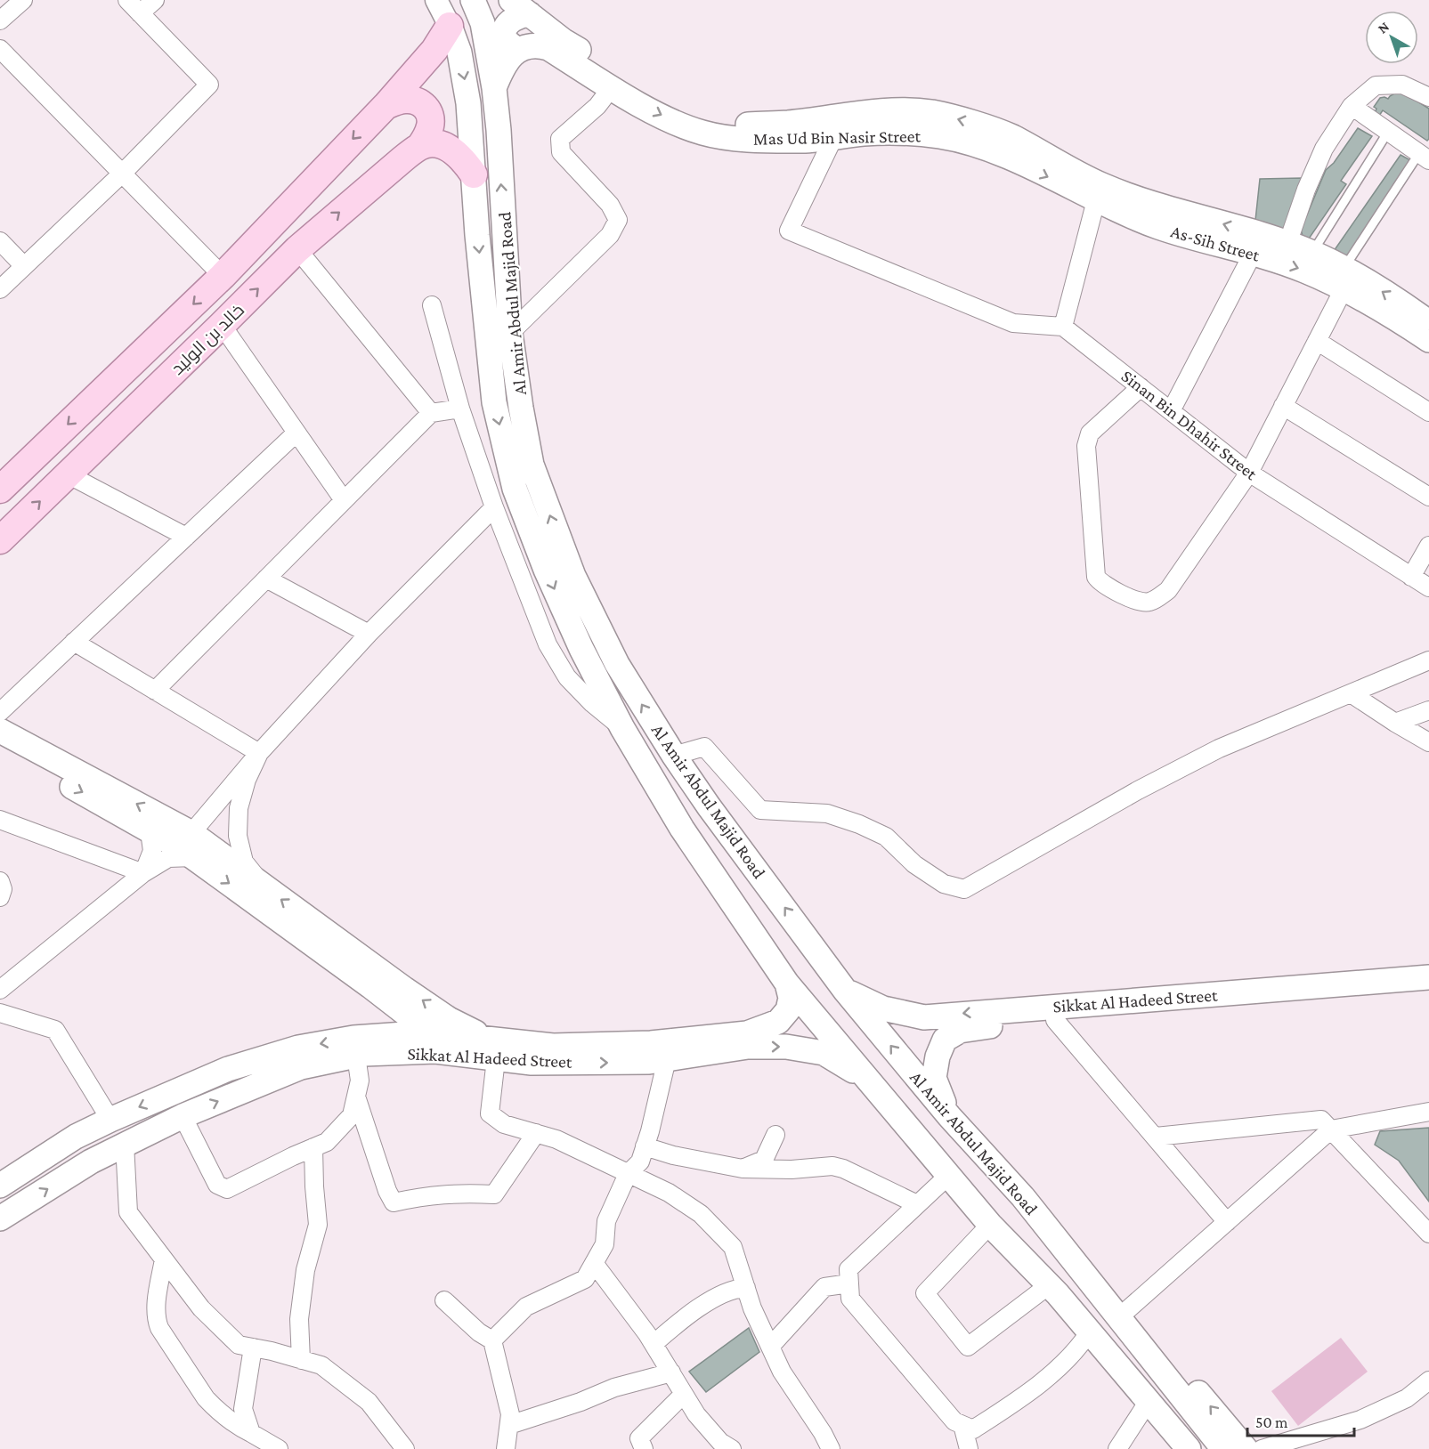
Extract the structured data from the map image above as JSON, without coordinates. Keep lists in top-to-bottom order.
{
  "streets": {
    "main road": [
      "Mas Ud Bin Nasir Street",
      "As-Sih Street",
      "Al Amir Abdul Majid Road",
      "خالد بن الوليد",
      "Sikkat Al Hadeed Street"
    ],
    "street": ["Sinan Bin Dhahir Street"]
  },
  "crossings": [
    ["Mas Ud Bin Nasir Street", "As-Sih Street"],
    ["Al Amir Abdul Majid Road", "خالد بن الوليد"],
    ["Al Amir Abdul Majid Road", "Sikkat Al Hadeed Street"]
  ],
  "scale_bar": "50 m",
  "north": "top left"
}
